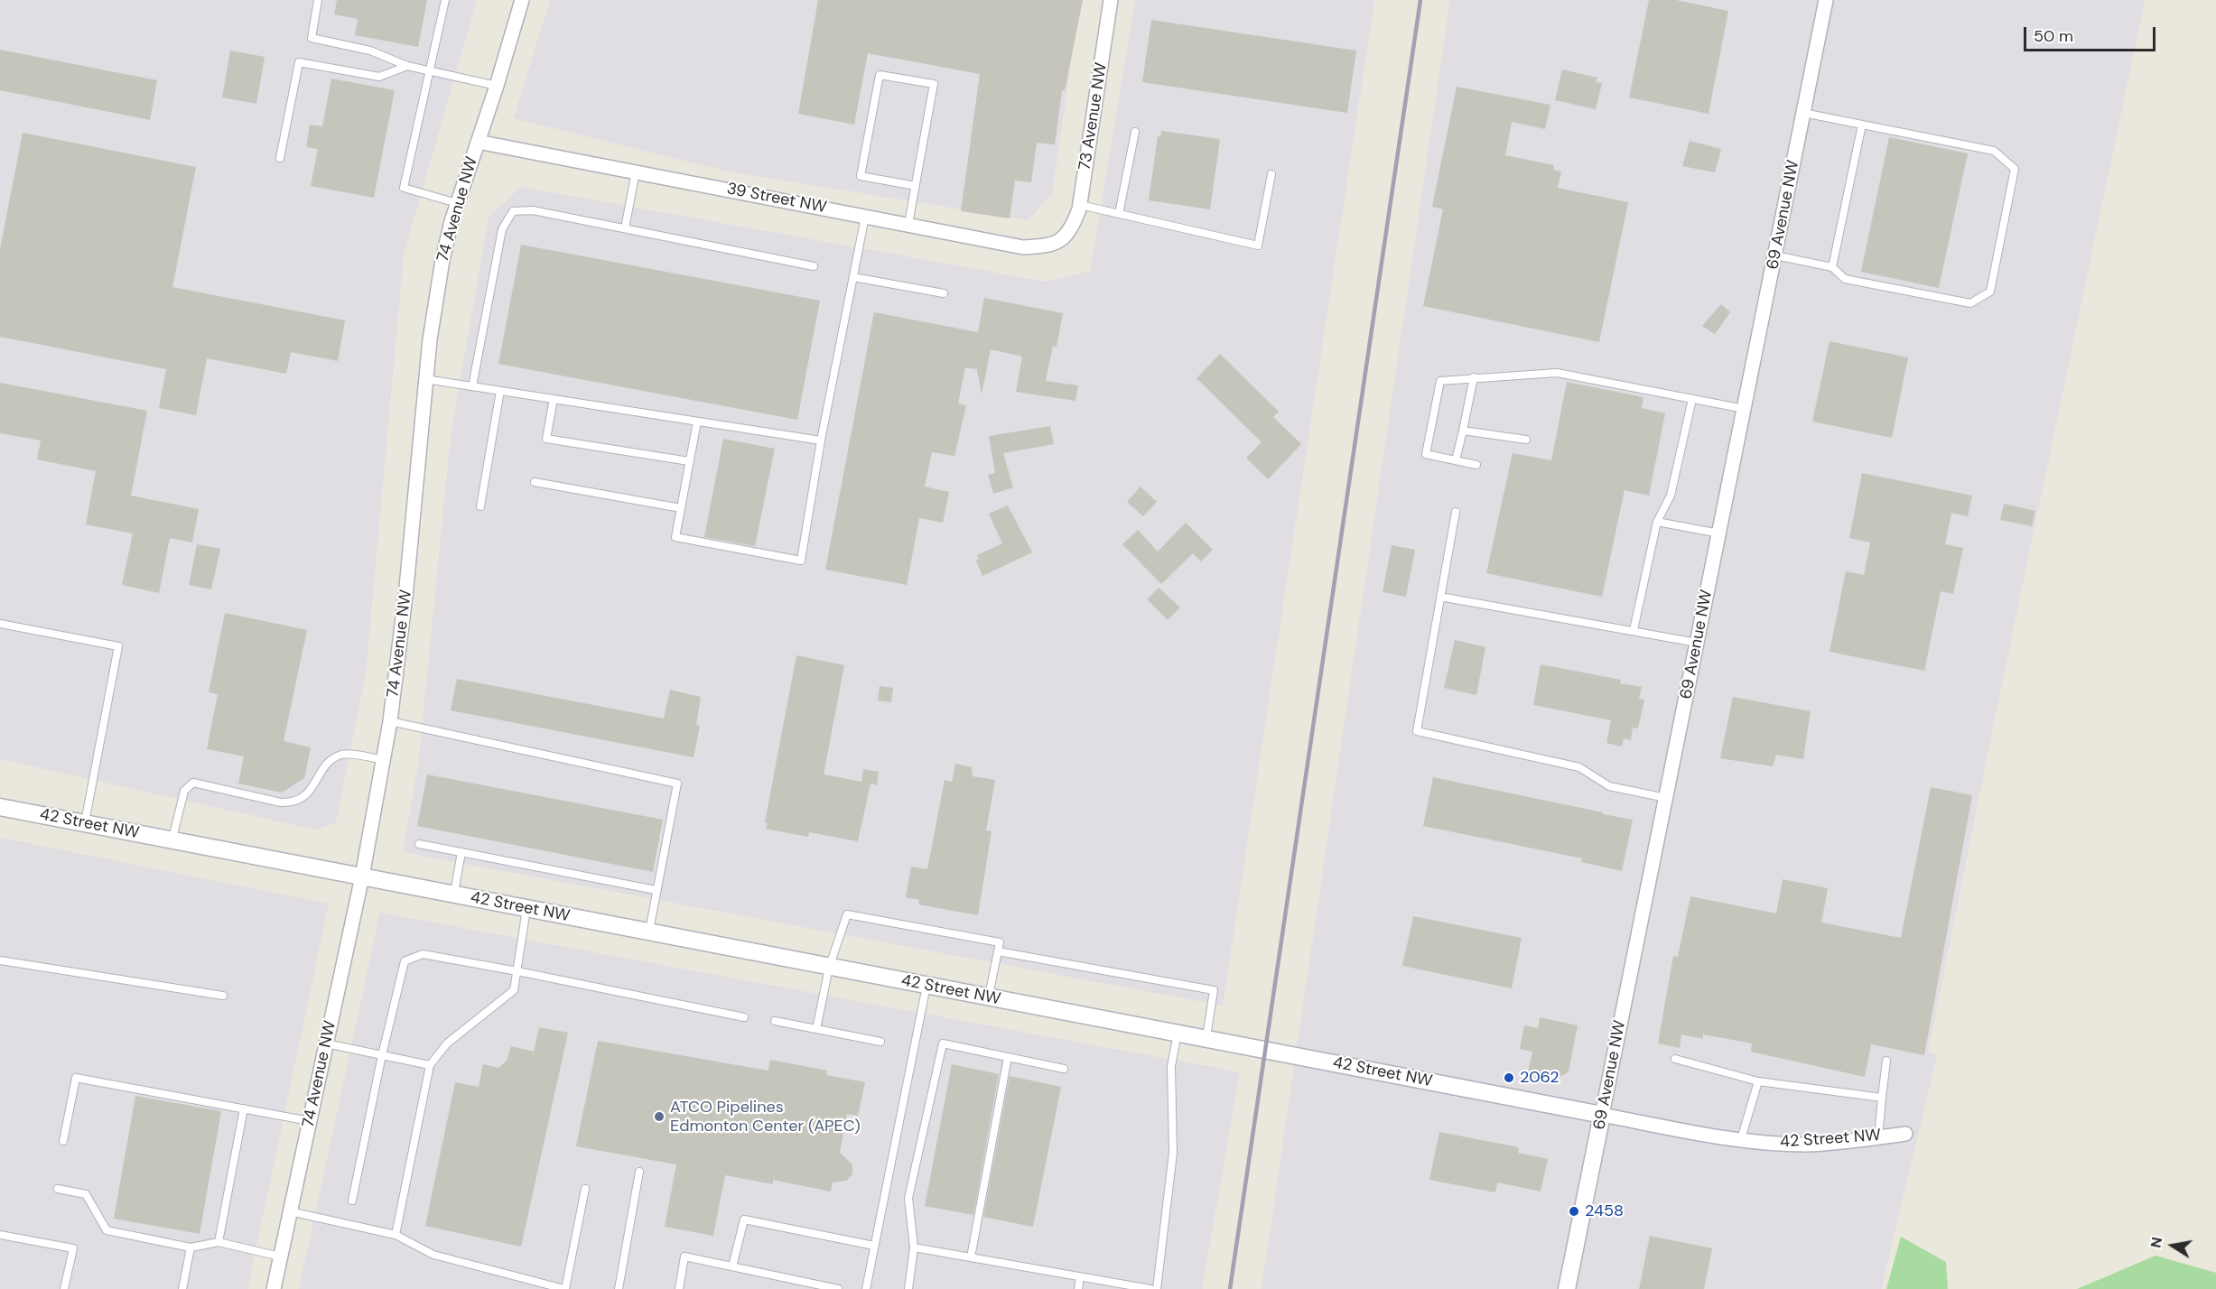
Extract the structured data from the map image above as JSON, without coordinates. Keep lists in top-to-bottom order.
{
  "streets": {
    "street": [
      "73 Avenue NW",
      "39 Street NW",
      "74 Avenue NW",
      "69 Avenue NW",
      "42 Street NW"
    ]
  },
  "crossings": [
    ["73 Avenue NW", "39 Street NW"],
    ["39 Street NW", "74 Avenue NW"],
    ["74 Avenue NW", "42 Street NW"],
    ["69 Avenue NW", "42 Street NW"]
  ],
  "places": ["2062", "ATCO Pipelines Edmonton Center (APEC)", "2458"],
  "scale_bar": "50 m",
  "north": "left"
}
